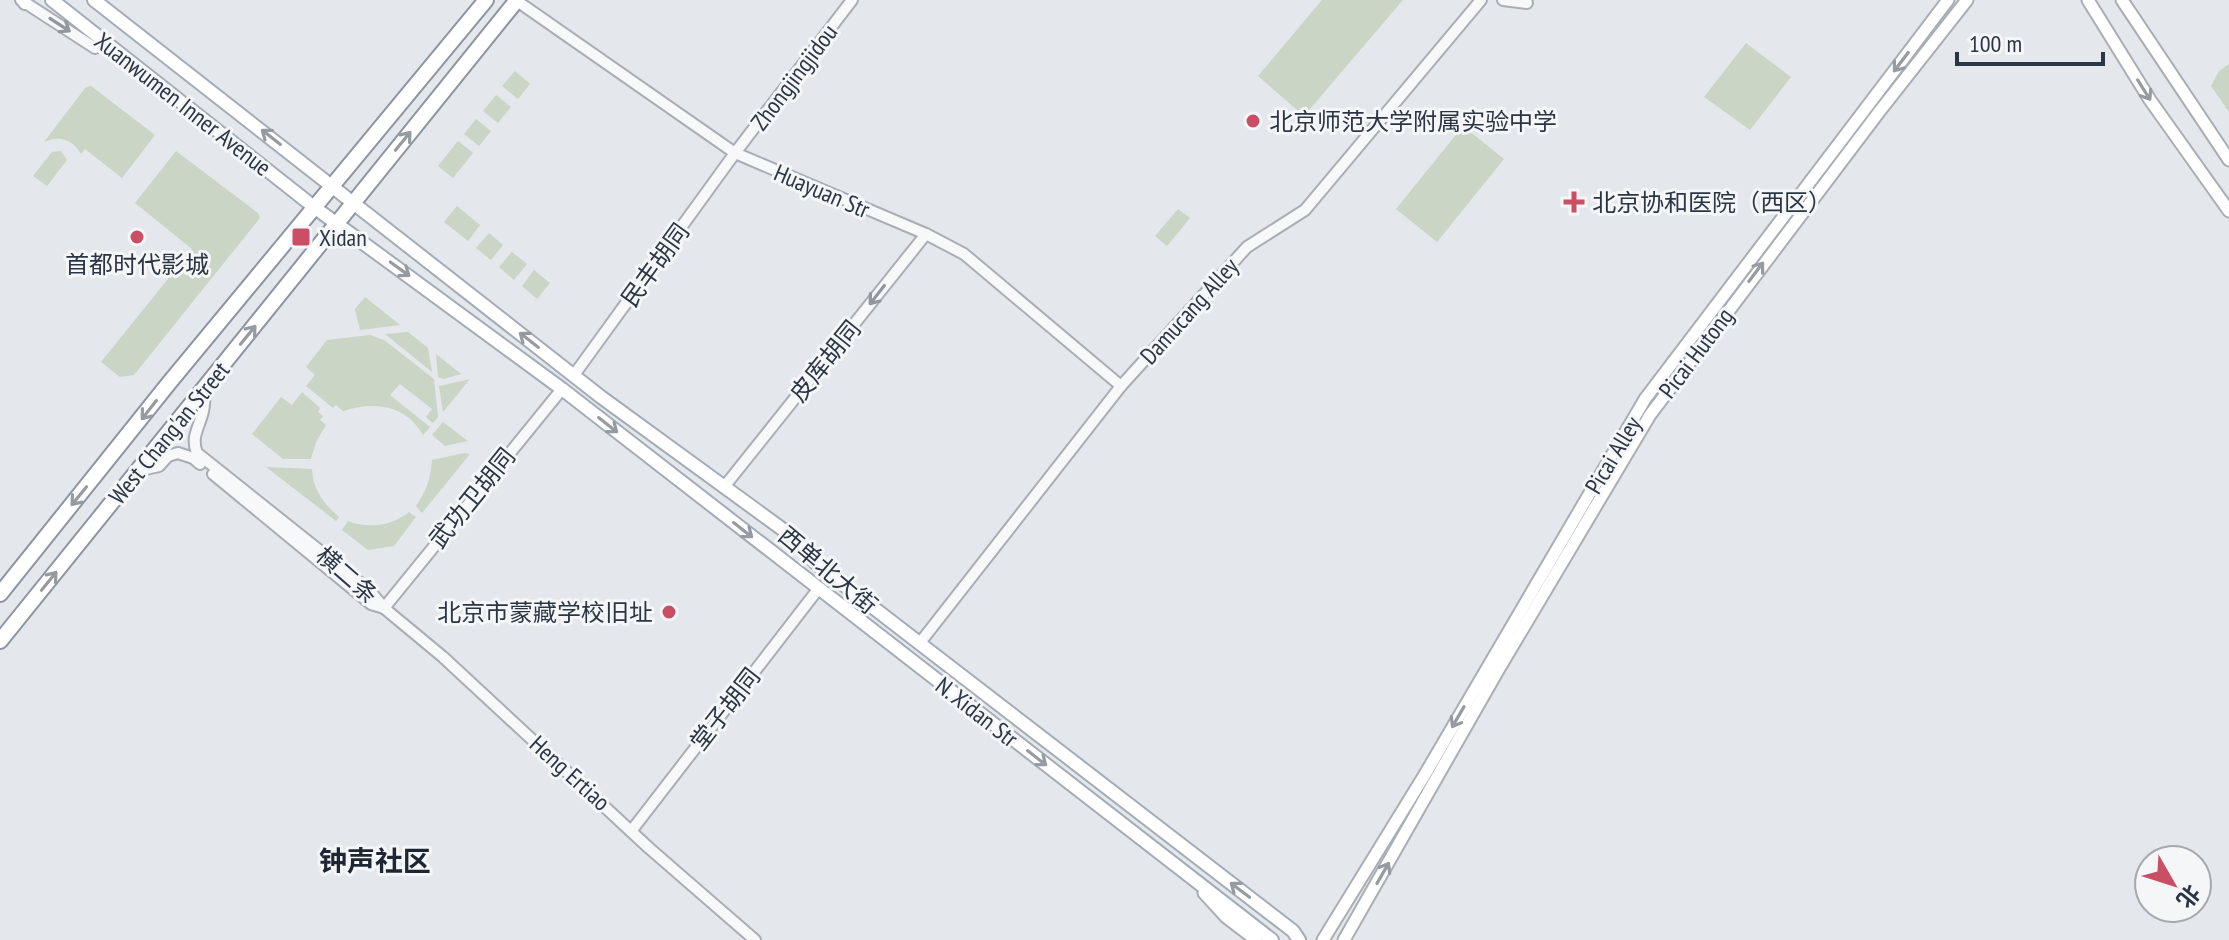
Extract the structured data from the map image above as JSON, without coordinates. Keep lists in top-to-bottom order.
{
  "streets": {
    "highway": ["West Chang'an Street"],
    "main road": [
      "Xuanwumen Inner Avenue",
      "Picai Hutong",
      "Picai Alley",
      "西单北大街",
      "N. Xidan Str"
    ],
    "street": [
      "Zhongjingjidou",
      "Huayuan Str",
      "民丰胡同",
      "Damucang Alley",
      "皮库胡同",
      "武功卫胡同",
      "横二条",
      "堂子胡同",
      "Heng Ertiao"
    ]
  },
  "crossings": [
    ["Zhongjingjidou", "Huayuan Str"],
    ["Zhongjingjidou", "民丰胡同"],
    ["Xuanwumen Inner Avenue", "West Chang'an Street"],
    ["Xuanwumen Inner Avenue", "西单北大街"],
    ["Huayuan Str", "民丰胡同"],
    ["Huayuan Str", "Damucang Alley"],
    ["Huayuan Str", "皮库胡同"],
    ["Huayuan Str", "West Chang'an Street"],
    ["民丰胡同", "西单北大街"],
    ["Damucang Alley", "西单北大街"],
    ["皮库胡同", "西单北大街"],
    ["West Chang'an Street", "西单北大街"],
    ["West Chang'an Street", "横二条"],
    ["武功卫胡同", "西单北大街"],
    ["武功卫胡同", "横二条"],
    ["武功卫胡同", "Heng Ertiao"],
    ["西单北大街", "堂子胡同"],
    ["西单北大街", "N. Xidan Str"],
    ["横二条", "Heng Ertiao"],
    ["堂子胡同", "N. Xidan Str"],
    ["堂子胡同", "Heng Ertiao"]
  ],
  "one_way": [
    "Picai Hutong",
    "皮库胡同",
    "Picai Alley",
    "N. Xidan Str"
  ],
  "districts": ["钟声社区"],
  "places": {
    "other": ["北京师范大学附属实验中学", "首都时代影城", "北京市蒙藏学校旧址"],
    "health": ["北京协和医院（西区）"],
    "transit": ["Xidan"]
  },
  "scale_bar": "100 m",
  "north": "bottom right"
}
